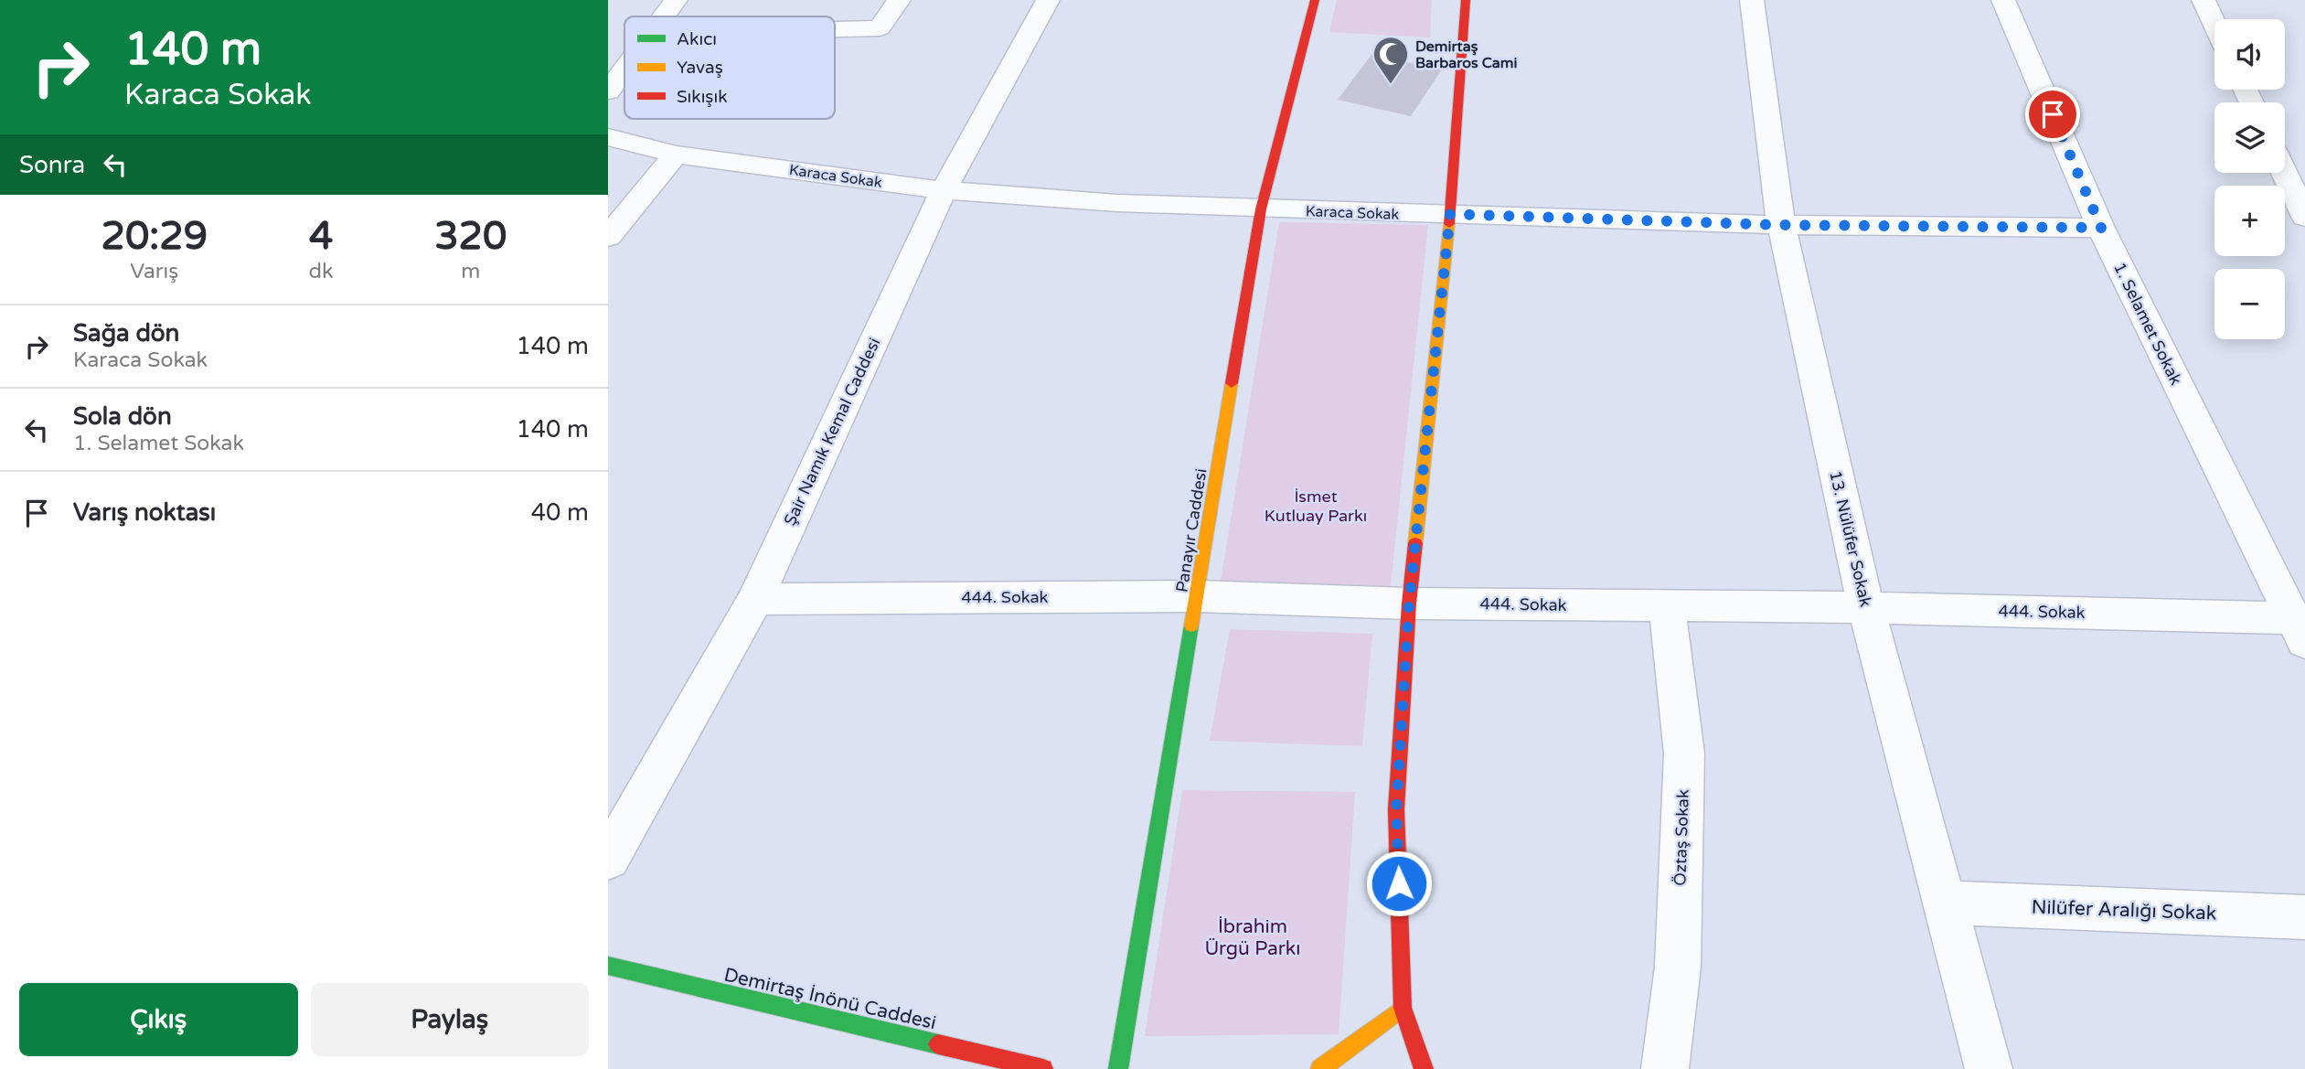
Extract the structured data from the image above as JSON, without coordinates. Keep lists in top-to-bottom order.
{
  "streets": {
    "main road": ["Panayır Caddesi", "Demirtaş İnönü Caddesi"],
    "street": [
      "Karaca Sokak",
      "1. Selamet Sokak",
      "Şair Namık Kemal Caddesi",
      "13. Nülüfer Sokak",
      "444. Sokak",
      "Öztaş Sokak",
      "Nilüfer Aralığı Sokak"
    ]
  },
  "crossings": [
    ["Karaca Sokak", "1. Selamet Sokak"],
    ["Karaca Sokak", "Şair Namık Kemal Caddesi"],
    ["Karaca Sokak", "Panayır Caddesi"],
    ["Karaca Sokak", "13. Nülüfer Sokak"],
    ["1. Selamet Sokak", "444. Sokak"],
    ["Şair Namık Kemal Caddesi", "444. Sokak"],
    ["Panayır Caddesi", "444. Sokak"],
    ["13. Nülüfer Sokak", "444. Sokak"],
    ["13. Nülüfer Sokak", "Nilüfer Aralığı Sokak"],
    ["444. Sokak", "Öztaş Sokak"]
  ],
  "parks": ["İsmet Kutluay Parkı", "İbrahim Ürgü Parkı"],
  "places": {
    "mosque": ["Demirtaş Barbaros Cami"]
  },
  "legend": ["Akıcı", "Yavaş", "Sıkışık"],
  "page": {
    "turn": ["140 m", "Karaca Sokak"],
    "map_buttons": ["+", "−"],
    "then": "Sonra",
    "eta": [
      "20:29",
      "Varış",
      "4",
      "dk",
      "320",
      "m"
    ],
    "list": [
      {
        "name": "Sağa dön",
        "note": "Karaca Sokak",
        "value": "140 m"
      },
      {
        "name": "Sola dön",
        "note": "1. Selamet Sokak",
        "value": "140 m"
      },
      {
        "name": "Varış noktası",
        "value": "40 m"
      }
    ],
    "buttons": ["Çıkış", "Paylaş"]
  }
}
